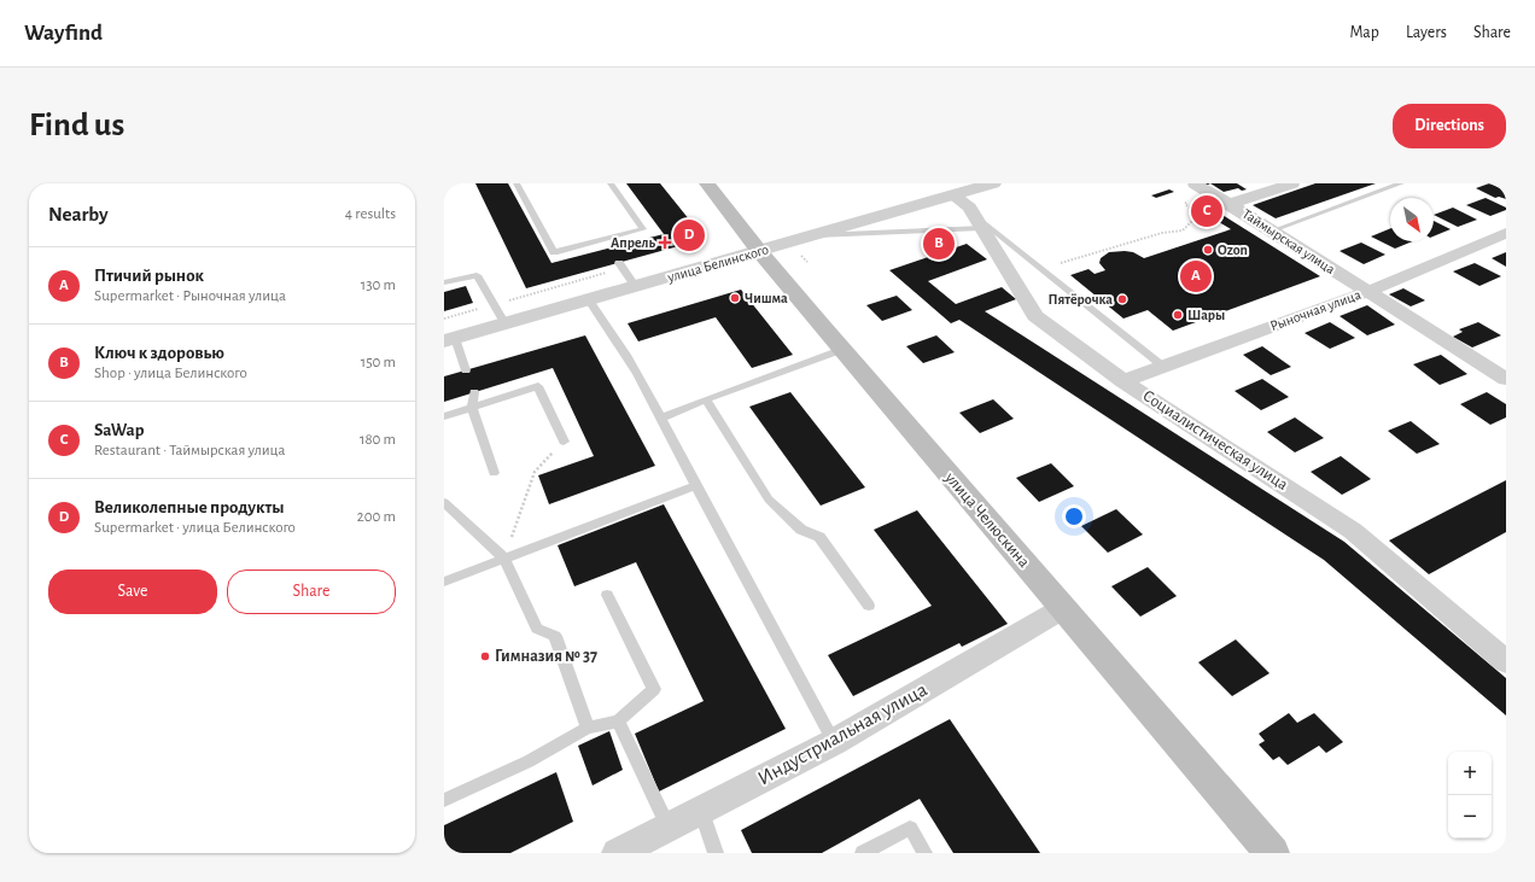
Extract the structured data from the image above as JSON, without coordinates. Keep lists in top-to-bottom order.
{
  "streets": {
    "main road": ["улица Челюскина"],
    "street": [
      "Таймырская улица",
      "улица Белинского",
      "Рыночная улица",
      "Социалистическая улица",
      "Индустриальная улица"
    ]
  },
  "crossings": [
    ["Таймырская улица", "Рыночная улица"],
    ["улица Белинского", "Социалистическая улица"],
    ["улица Белинского", "улица Челюскина"],
    ["Рыночная улица", "Социалистическая улица"],
    ["улица Челюскина", "Индустриальная улица"]
  ],
  "places": {
    "health": ["Апрель"],
    "other": [
      "Ozon",
      "Чишма",
      "Пятёрочка",
      "Шары",
      "Гимназия № 37"
    ]
  },
  "north": "bottom right",
  "page": {
    "header": "Wayfind",
    "nav": ["Map", "Layers", "Share"],
    "buttons": [
      "Directions",
      ["Save", "Share"]
    ],
    "title": "Find us",
    "heading": ["Nearby", "4 results"],
    "pins": [
      "C",
      "D",
      "B",
      "A"
    ],
    "list": [
      {
        "mark": "A",
        "name": "Птичий рынок",
        "note": "Supermarket · Рыночная улица",
        "value": "130 m"
      },
      {
        "mark": "B",
        "name": "Ключ к здоровью",
        "note": "Shop · улица Белинского",
        "value": "150 m"
      },
      {
        "mark": "C",
        "name": "SaWap",
        "note": "Restaurant · Таймырская улица",
        "value": "180 m"
      },
      {
        "mark": "D",
        "name": "Великолепные продукты",
        "note": "Supermarket · улица Белинского",
        "value": "200 m"
      }
    ],
    "map_buttons": ["+", "−"]
  }
}
